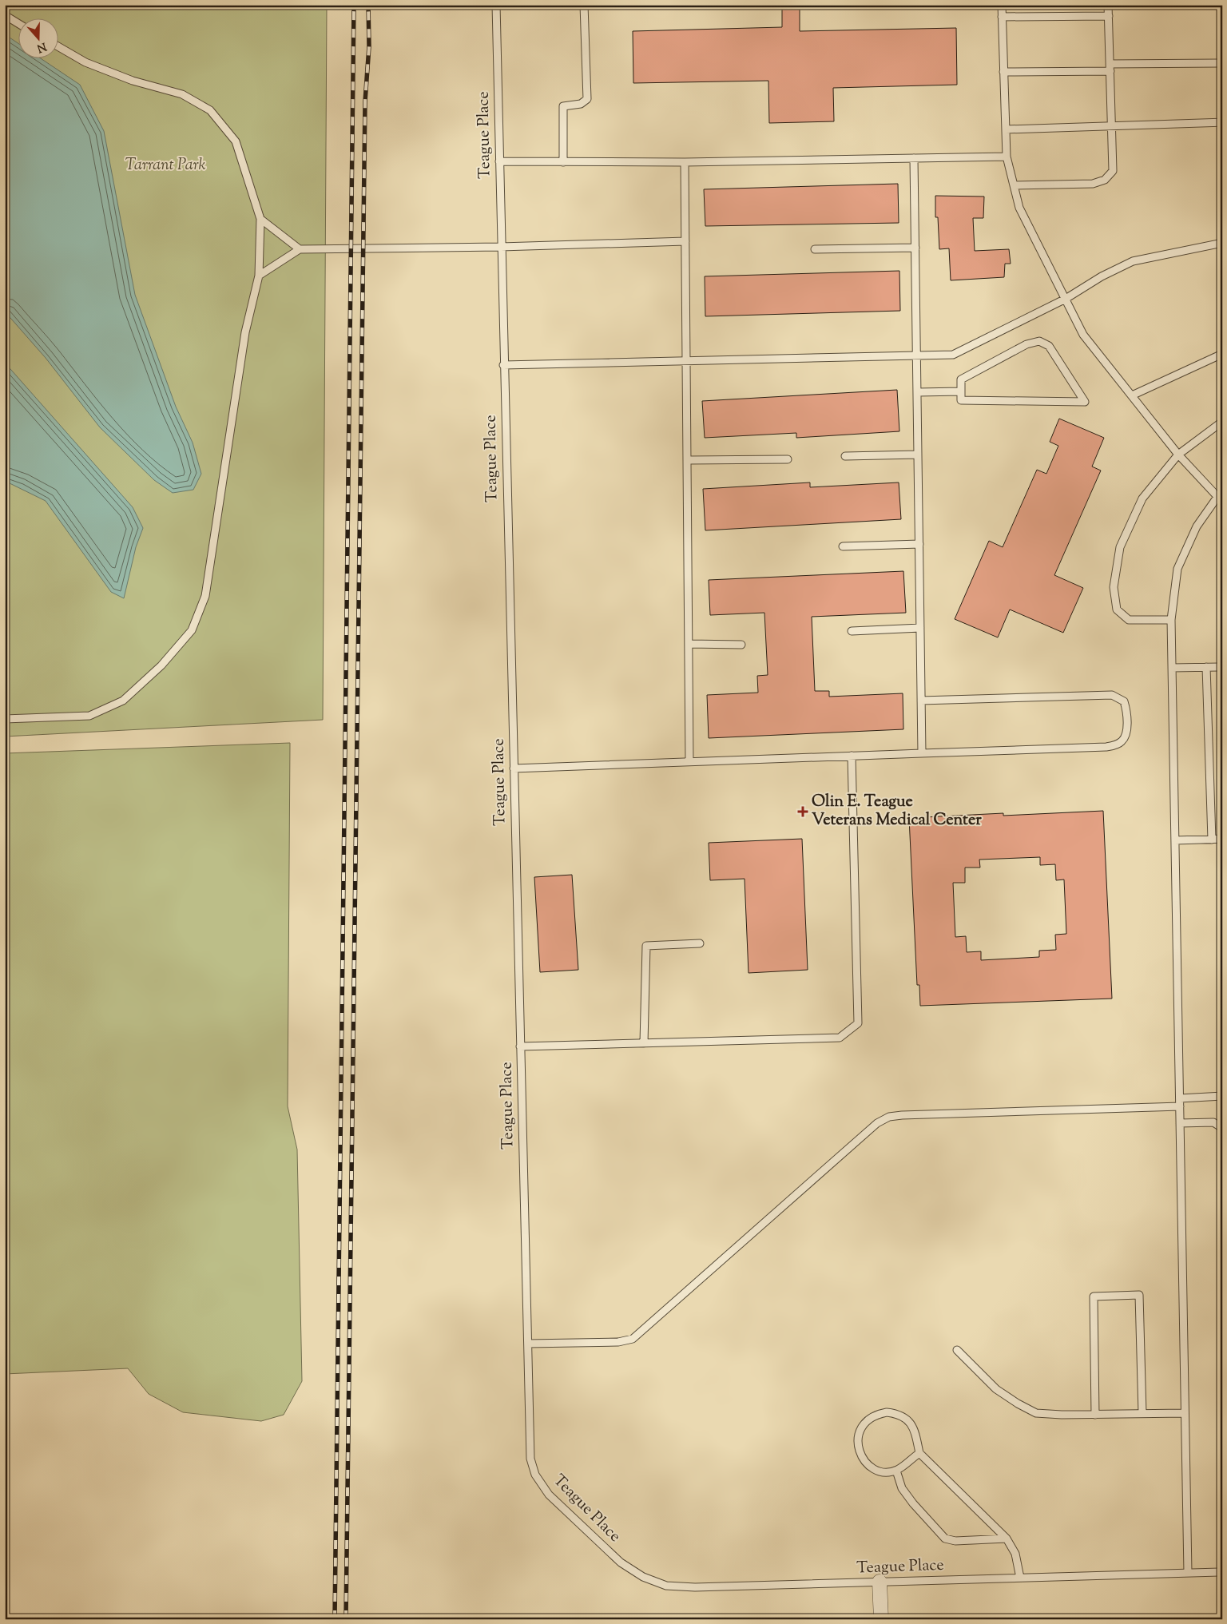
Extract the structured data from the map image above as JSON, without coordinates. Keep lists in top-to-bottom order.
{
  "streets": {
    "lane": ["Teague Place"]
  },
  "parks": ["Tarrant Park"],
  "places": {
    "health": ["Olin E. Teague Veterans Medical Center"]
  },
  "north": "bottom"
}
